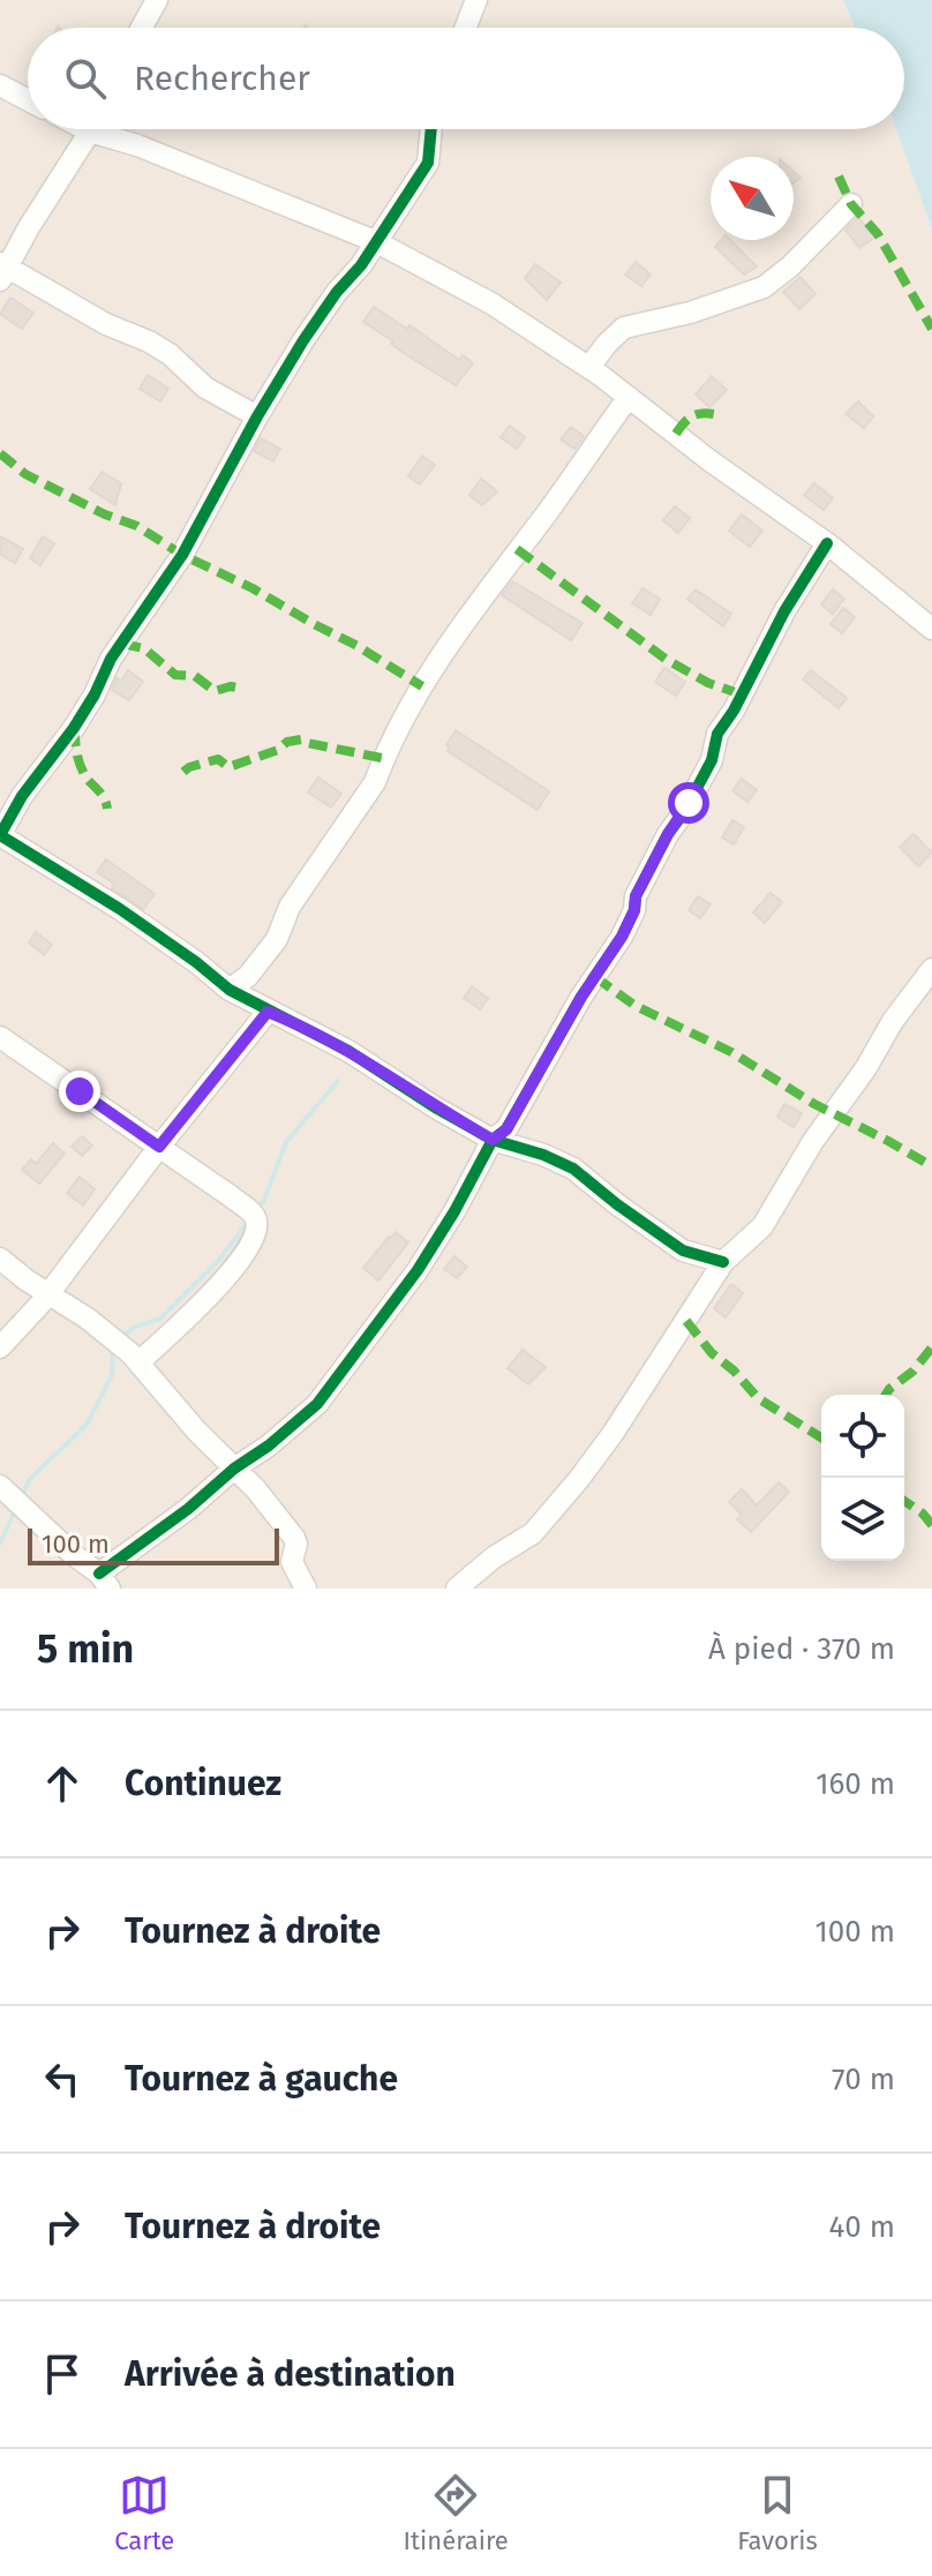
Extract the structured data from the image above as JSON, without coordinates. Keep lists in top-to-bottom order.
{
  "scale_bar": "100 m",
  "north": "top left",
  "page": {
    "search": "Rechercher",
    "scale": "100 m",
    "heading": ["5 min", "À pied · 370 m"],
    "list": [
      ["Continuez", "160 m"],
      ["Tournez à droite", "100 m"],
      ["Tournez à gauche", "70 m"],
      ["Tournez à droite", "40 m"],
      "Arrivée à destination"
    ],
    "nav": ["Carte", "Itinéraire", "Favoris"]
  }
}
